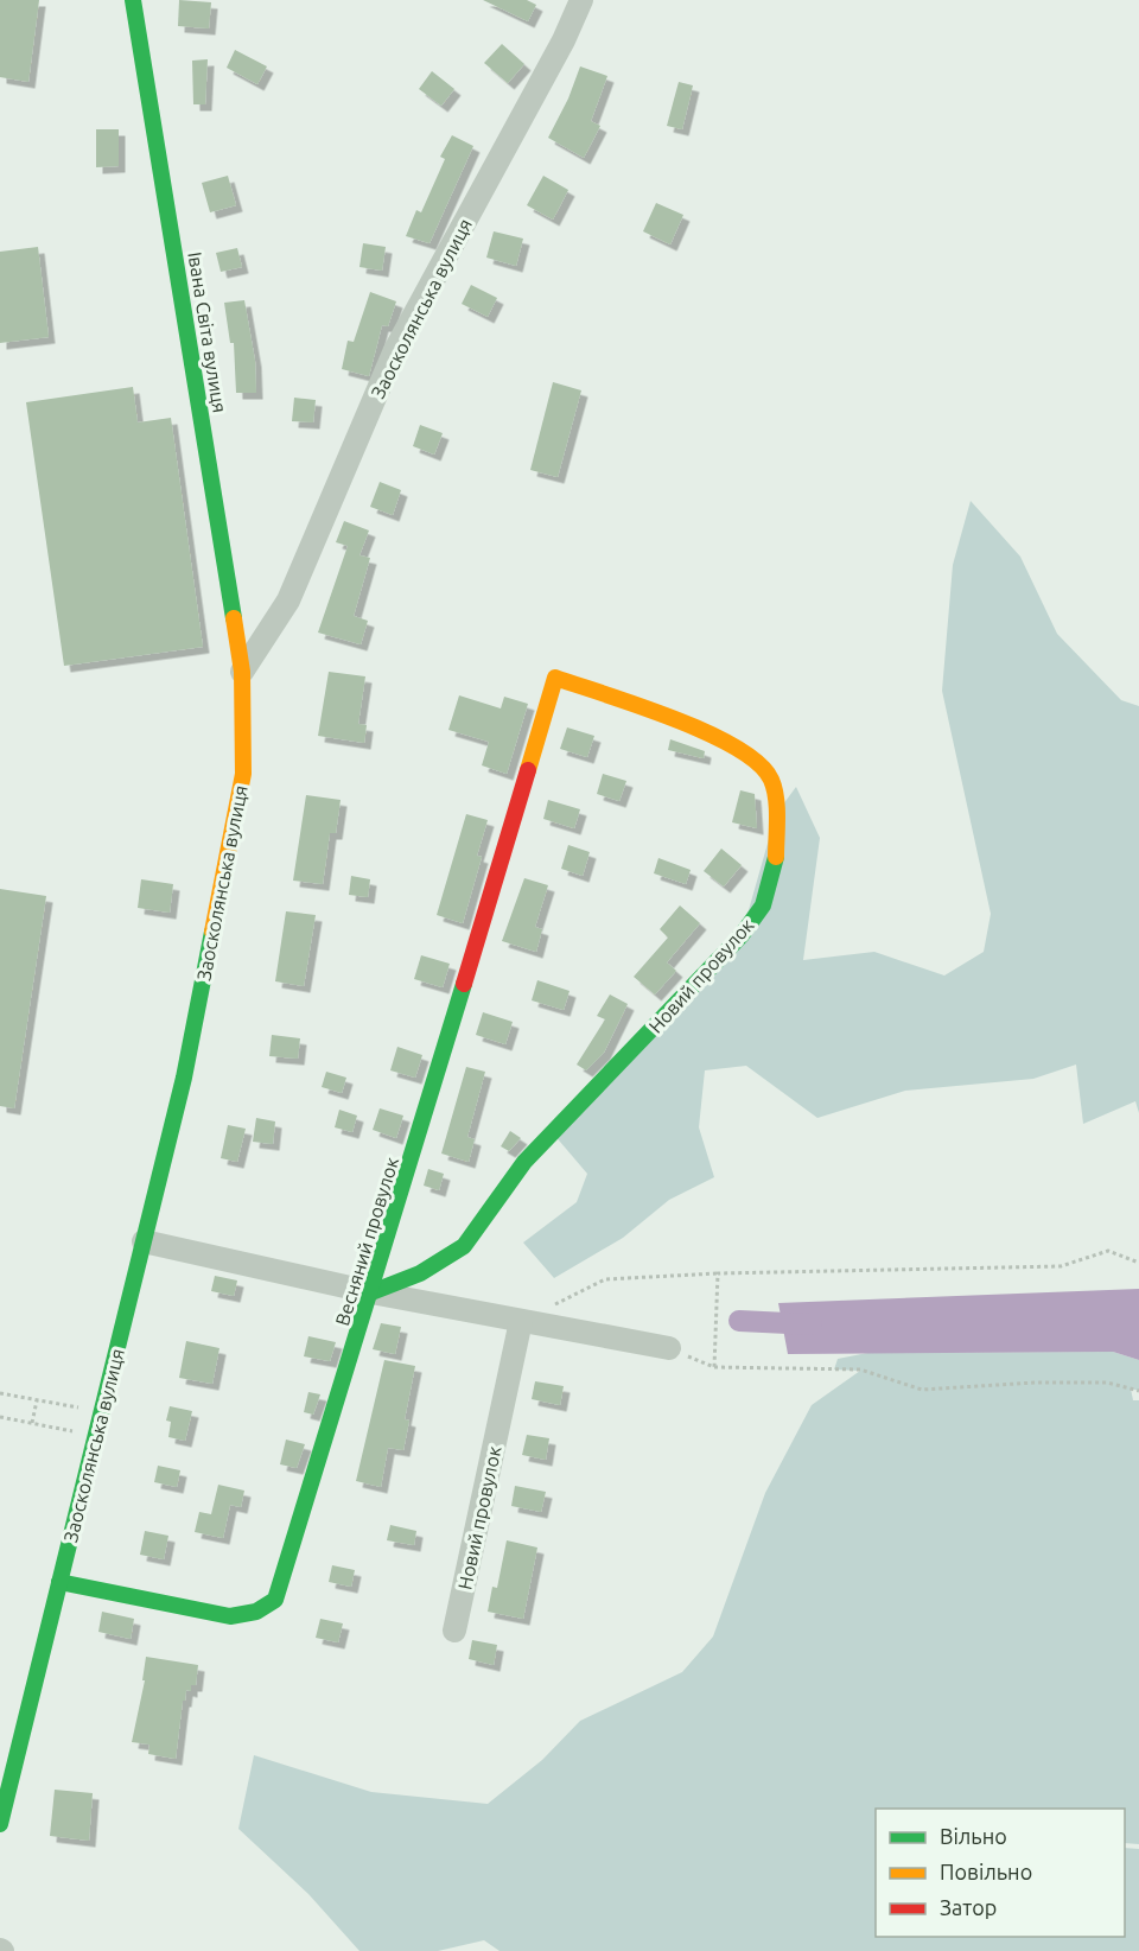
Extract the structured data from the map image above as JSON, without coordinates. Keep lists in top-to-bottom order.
{
  "streets": {
    "street": [
      "Заосколянська вулиця",
      "Івана Світа вулиця",
      "Новий провулок",
      "Весняний провулок"
    ]
  },
  "crossings": [
    ["Заосколянська вулиця", "Івана Світа вулиця"],
    ["Заосколянська вулиця", "Весняний провулок"],
    ["Новий провулок", "Весняний провулок"]
  ],
  "legend": ["Вільно", "Повільно", "Затор"]
}
